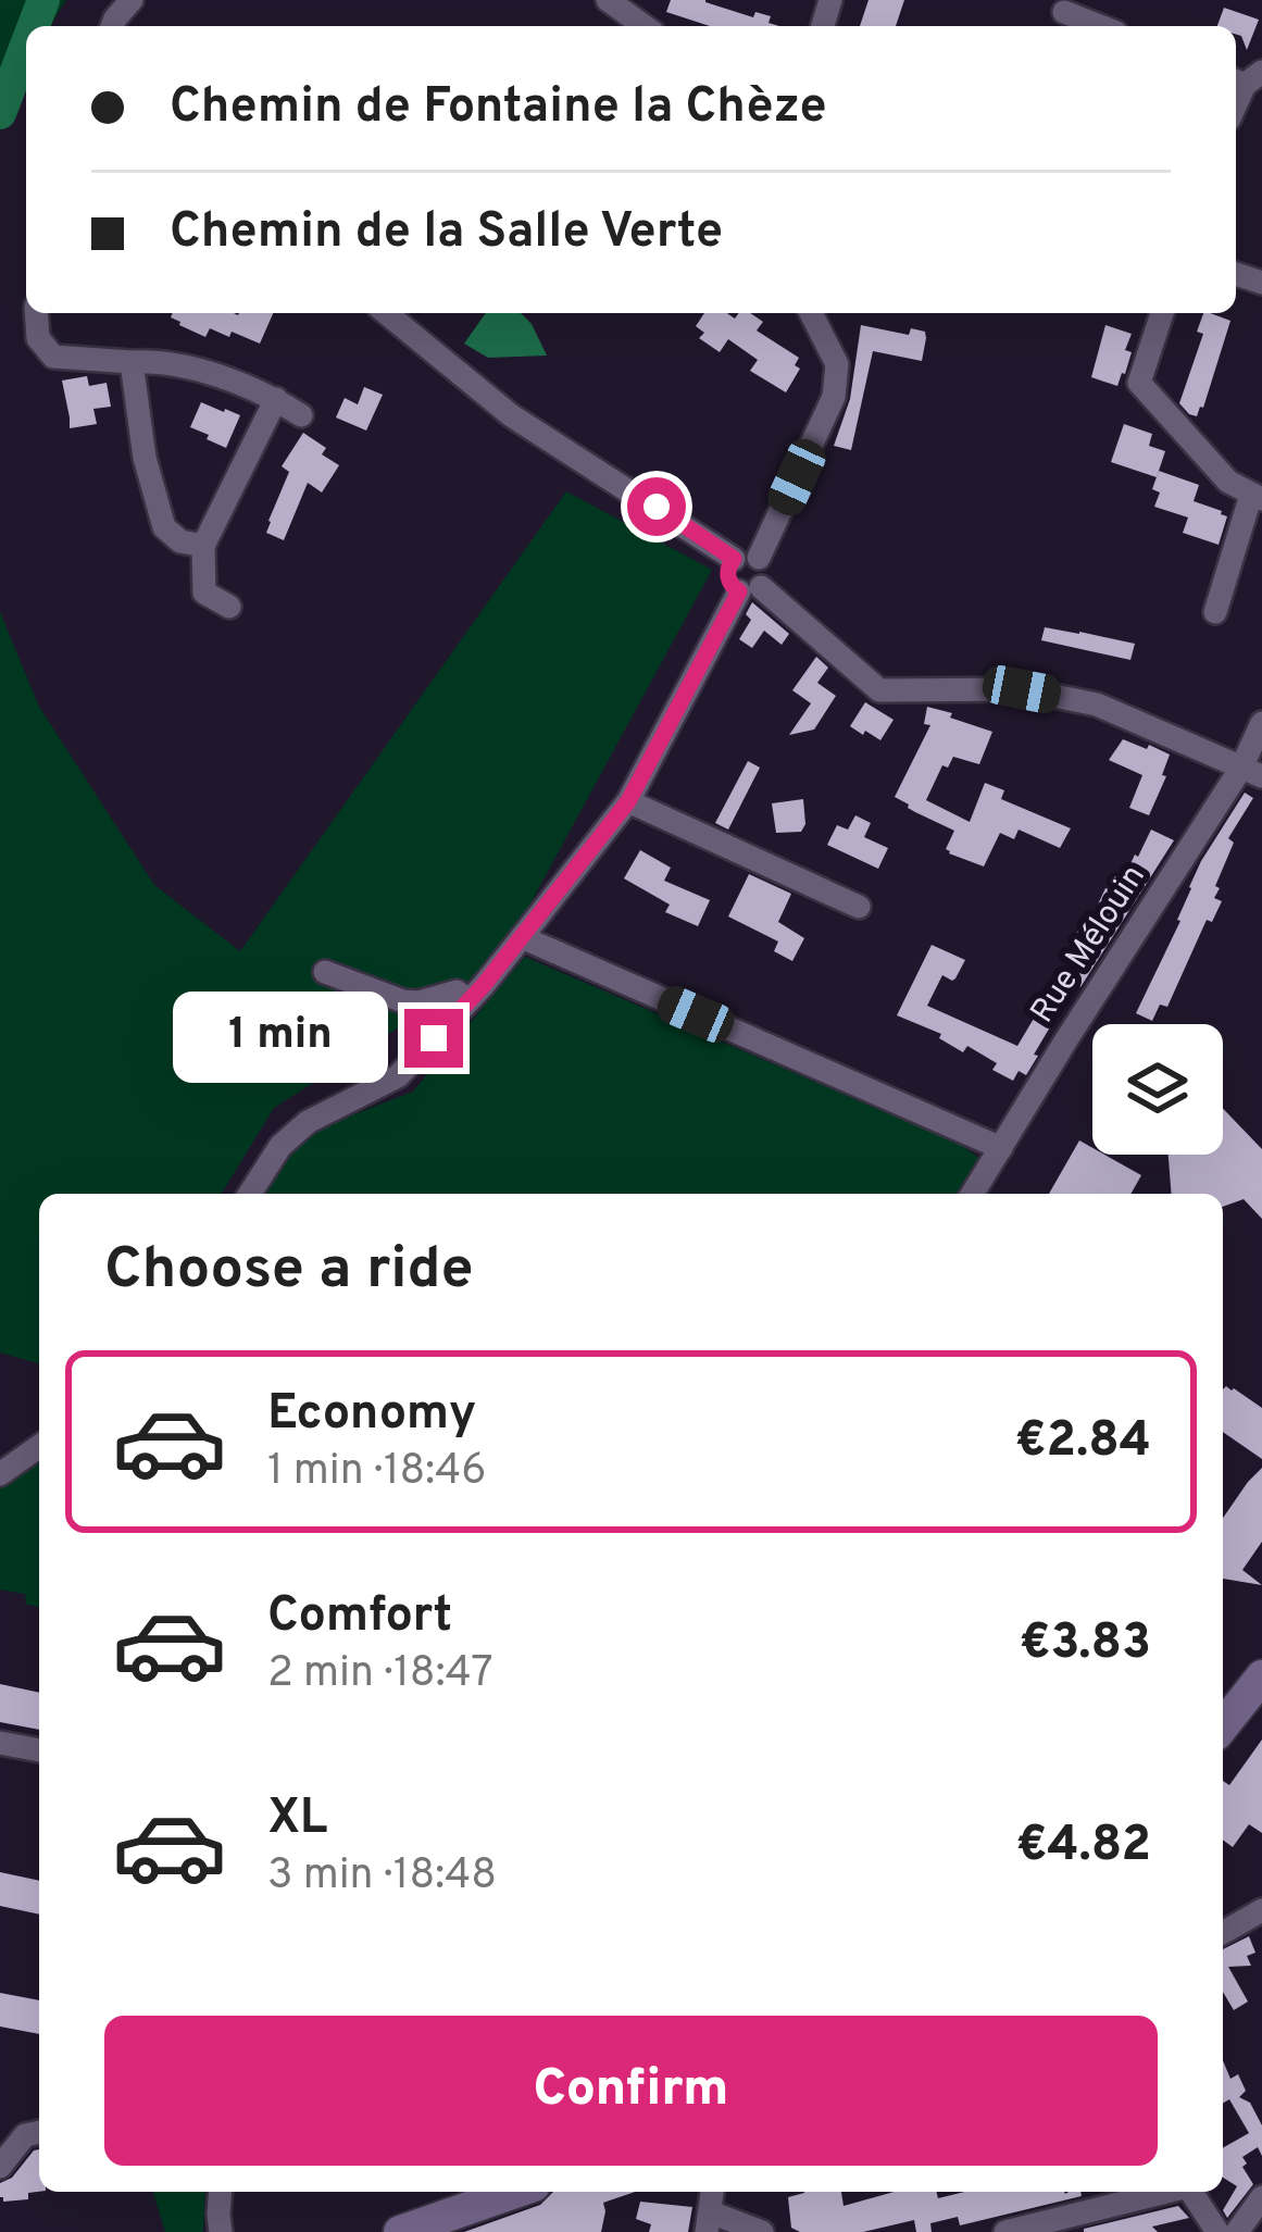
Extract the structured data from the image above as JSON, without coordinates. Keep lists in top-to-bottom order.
{
  "streets": {
    "street": ["Rue Mélouin"]
  },
  "page": {
    "banner": ["Chemin de Fontaine la Chèze", "Chemin de la Salle Verte"],
    "bubble": "1 min",
    "heading": "Choose a ride",
    "list": [
      {
        "name": "Economy",
        "note": "1 min · 18:46",
        "value": "€2.84"
      },
      {
        "name": "Comfort",
        "note": "2 min · 18:47",
        "value": "€3.83"
      },
      {
        "name": "XL",
        "note": "3 min · 18:48",
        "value": "€4.82"
      }
    ],
    "buttons": "Confirm"
  }
}
